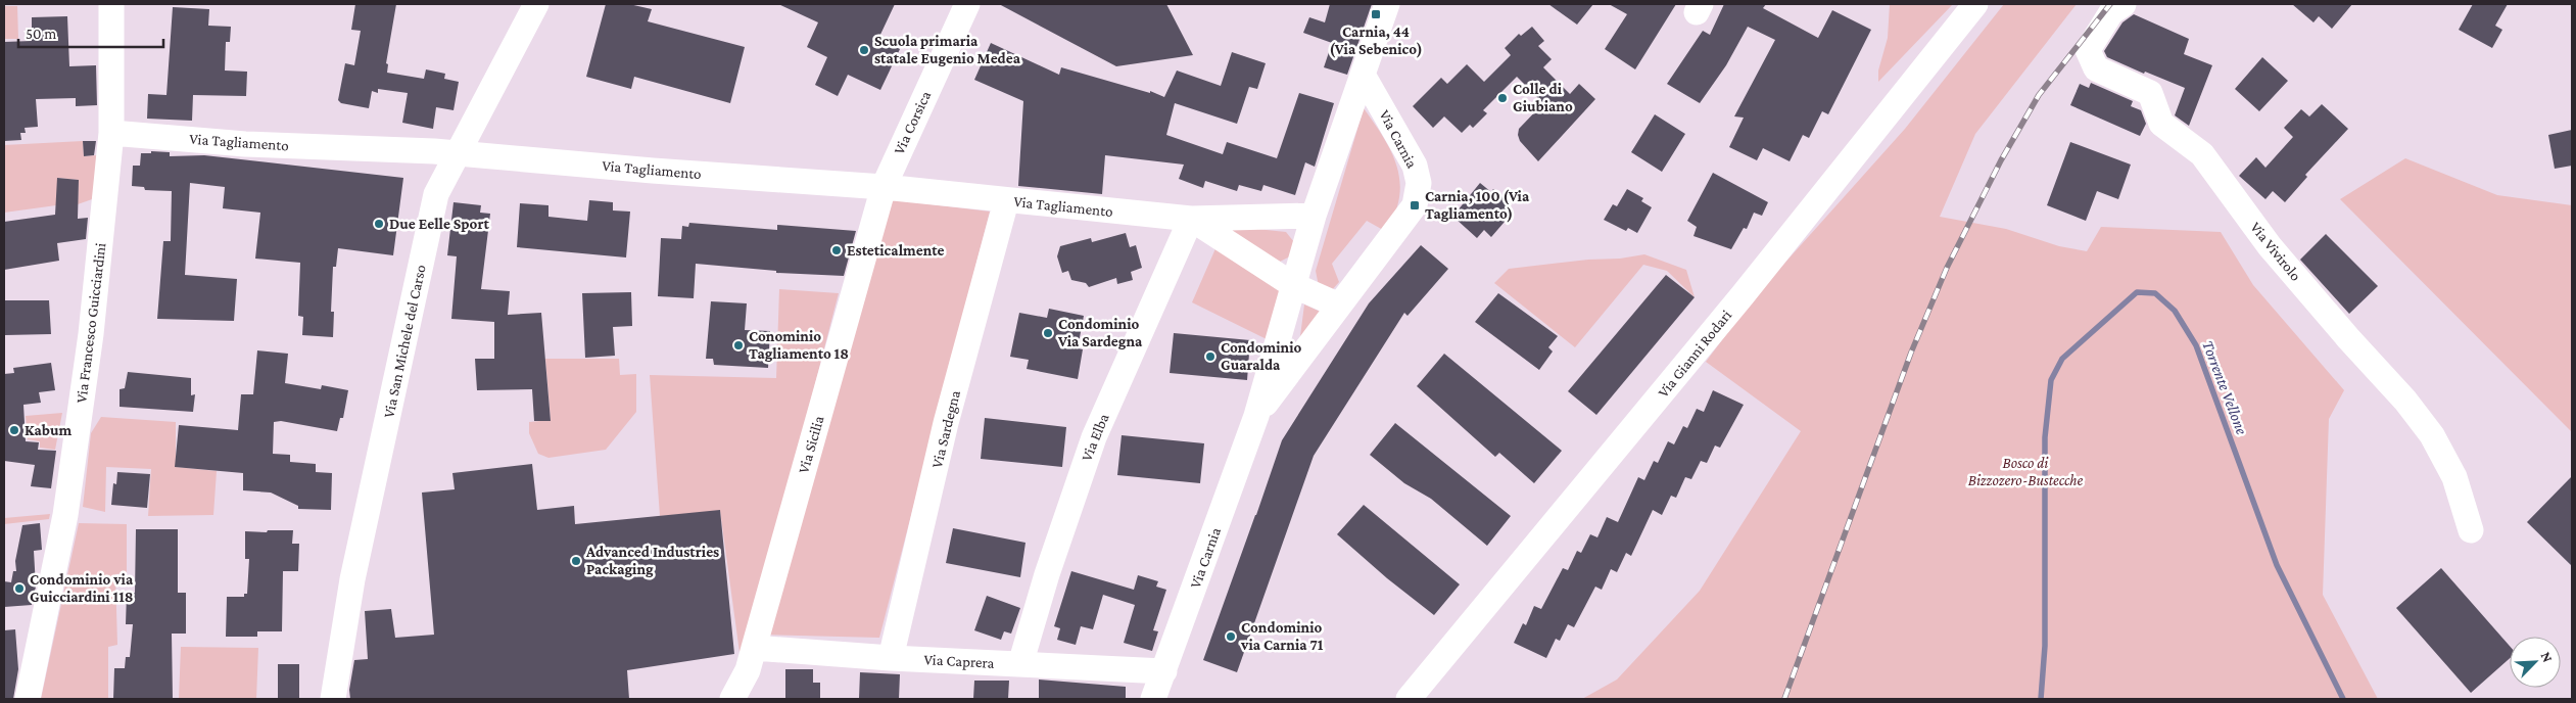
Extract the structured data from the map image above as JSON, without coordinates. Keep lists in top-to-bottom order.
{
  "streets": {
    "street": [
      "Via Corsica",
      "Via Carnia",
      "Via Tagliamento",
      "Via Vivirolo",
      "Via Francesco Guicciardini",
      "Via San Michele del Carso",
      "Via Gianni Rodari",
      "Via Sardegna",
      "Via Elba",
      "Via Sicilia",
      "Via Caprera"
    ]
  },
  "crossings": [
    ["Via Corsica", "Via Tagliamento"],
    ["Via Corsica", "Via Sicilia"],
    ["Via Carnia", "Via Tagliamento"],
    ["Via Carnia", "Via Caprera"],
    ["Via Tagliamento", "Via Francesco Guicciardini"],
    ["Via Tagliamento", "Via San Michele del Carso"],
    ["Via Tagliamento", "Via Sardegna"],
    ["Via Tagliamento", "Via Elba"],
    ["Via Tagliamento", "Via Sicilia"],
    ["Via Sardegna", "Via Caprera"],
    ["Via Elba", "Via Caprera"],
    ["Via Sicilia", "Via Caprera"]
  ],
  "water": ["Torrente Vellone"],
  "parks": ["Bosco di Bizzozero-Bustecche"],
  "places": {
    "transit": ["Carnia, 44 (Via Sebenico)", "Carnia, 100 (Via Tagliamento)"],
    "other": [
      "Scuola primaria statale Eugenio Medea",
      "Colle di Giubiano",
      "Due Eelle Sport",
      "Esteticalmente",
      "Condominio Via Sardegna",
      "Conominio Tagliamento 18",
      "Condominio Guaralda",
      "Kabum",
      "Advanced Industries Packaging",
      "Condominio via Guicciardini 118",
      "Condominio via Carnia 71"
    ]
  },
  "scale_bar": "50 m",
  "north": "top right"
}
